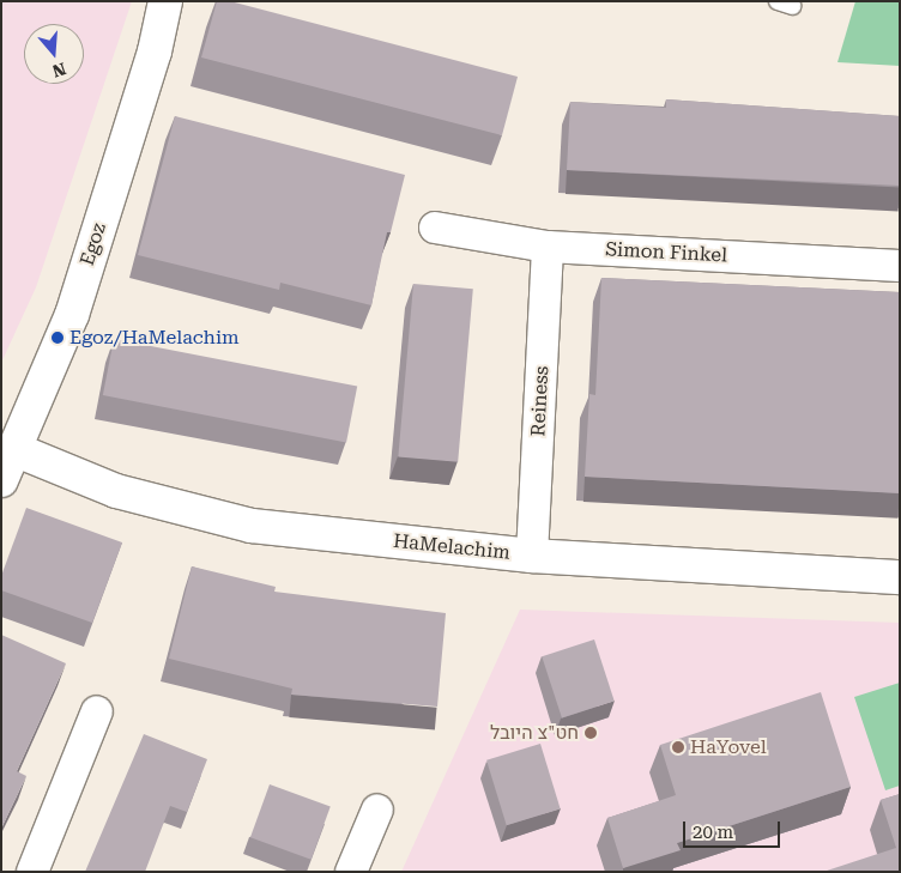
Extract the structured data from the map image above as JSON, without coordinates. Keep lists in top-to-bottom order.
{
  "streets": {
    "street": [
      "Egoz",
      "Simon Finkel",
      "Reiness",
      "HaMelachim"
    ]
  },
  "crossings": [
    ["Egoz", "HaMelachim"],
    ["Simon Finkel", "Reiness"],
    ["Reiness", "HaMelachim"]
  ],
  "places": ["Egoz/HaMelachim", "חט\"צ היובל", "HaYovel"],
  "scale_bar": "20 m",
  "north": "bottom"
}
